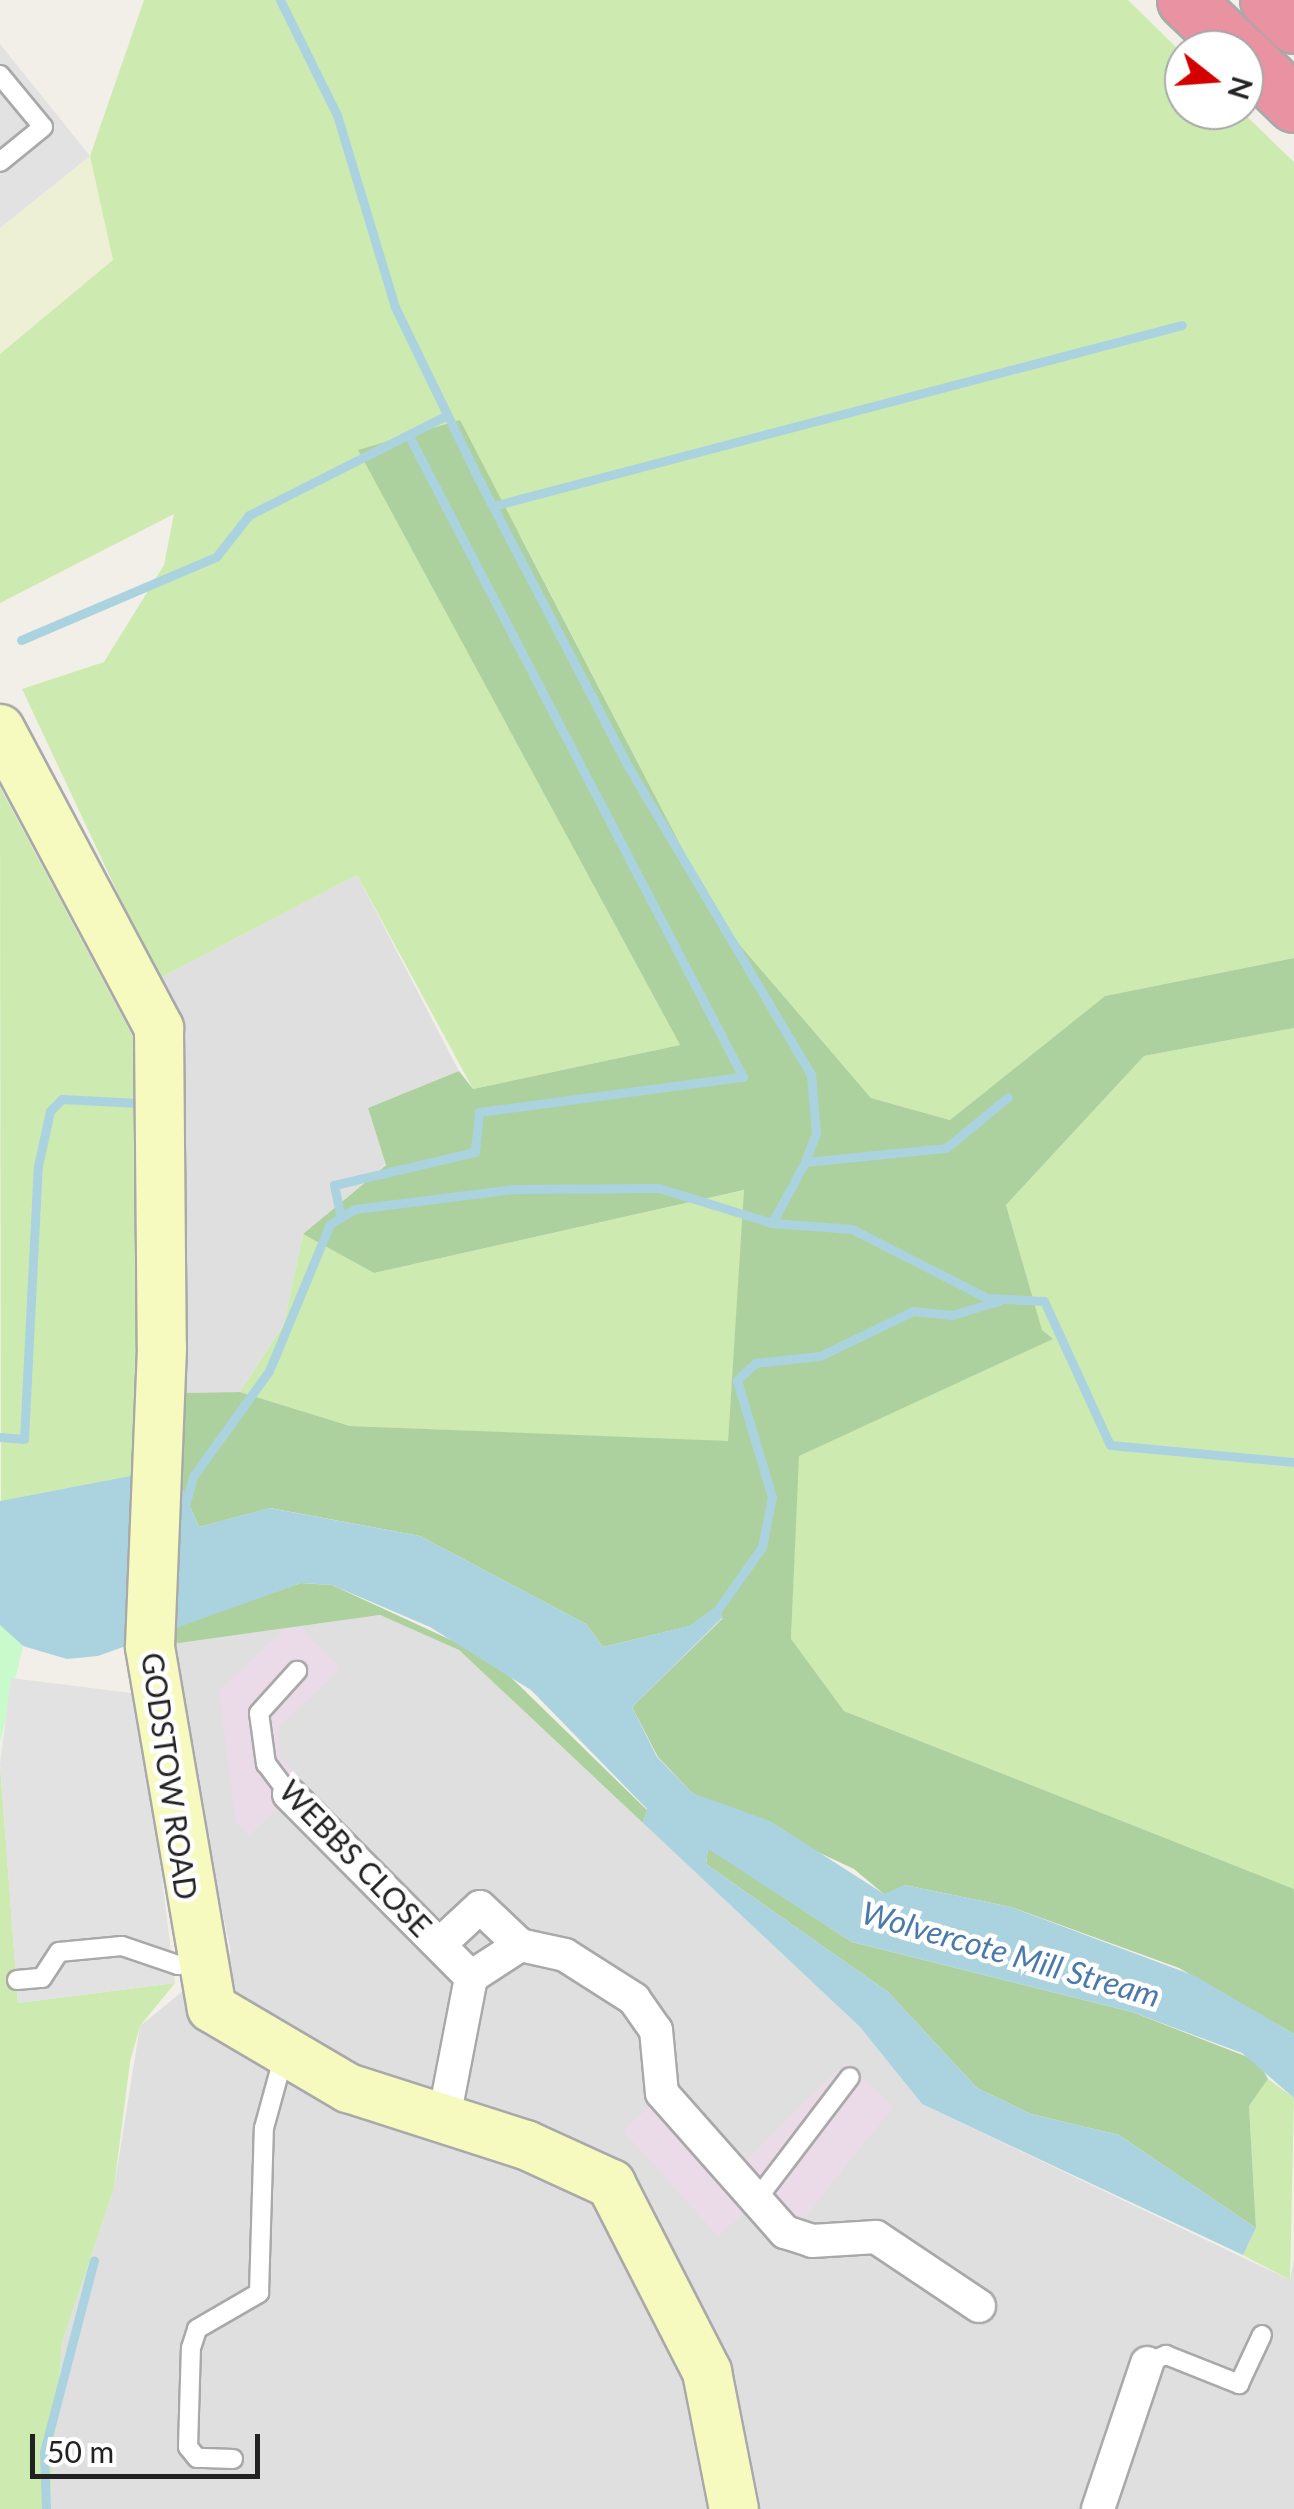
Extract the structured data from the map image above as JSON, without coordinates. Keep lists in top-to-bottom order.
{
  "streets": {
    "street": ["GODSTOW ROAD", "WEBBS CLOSE"]
  },
  "water": ["Wolvercote Mill Stream"],
  "scale_bar": "50 m",
  "north": "right"
}
